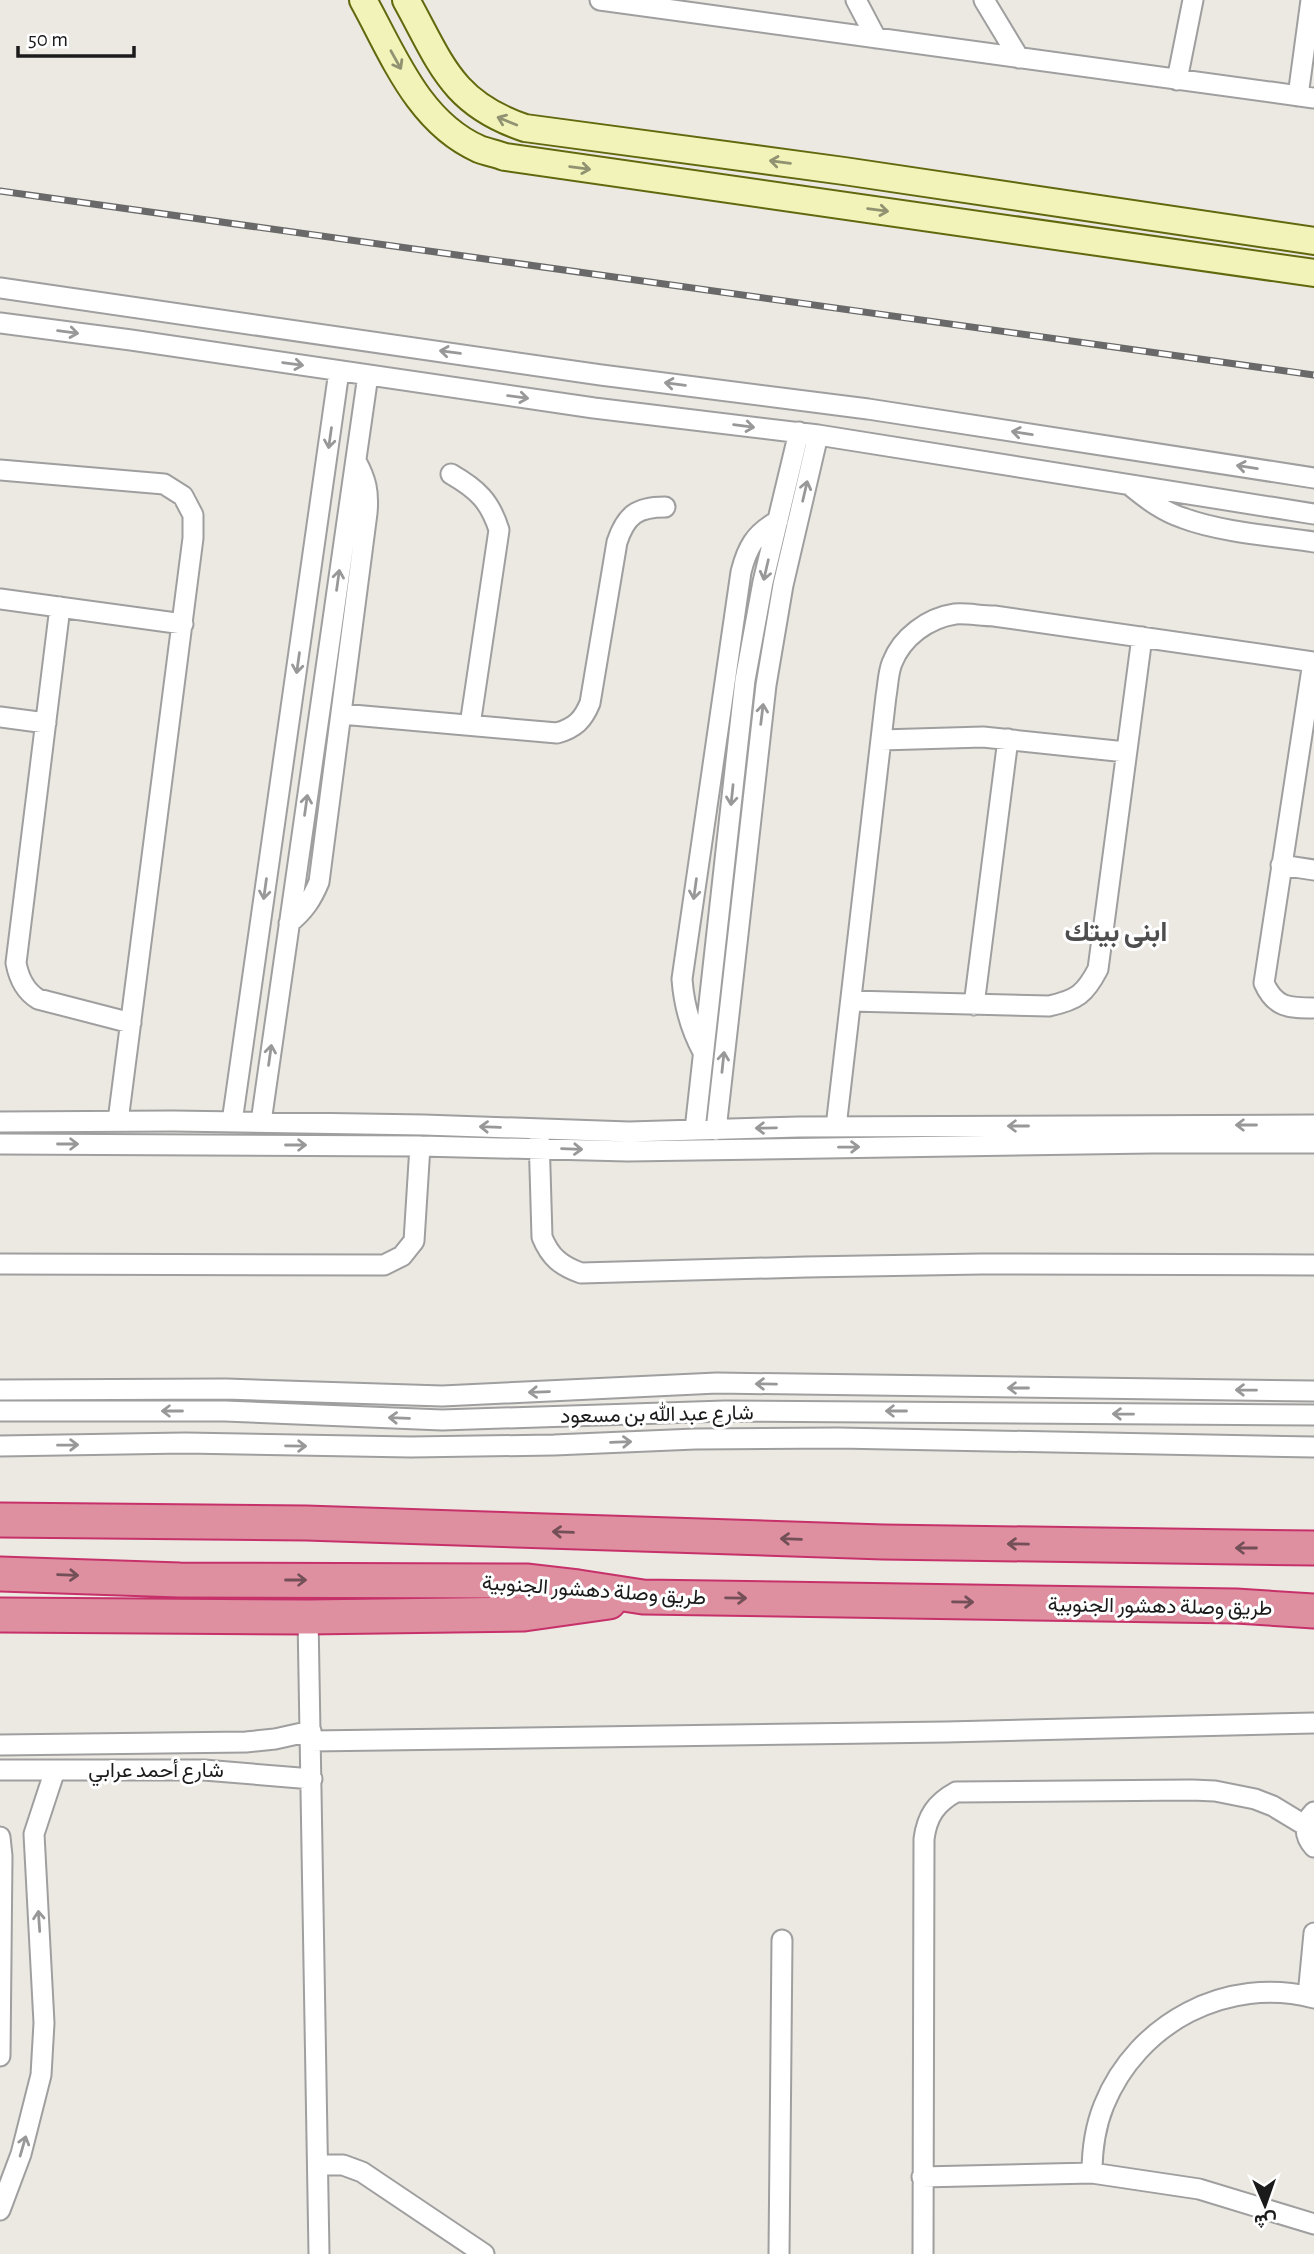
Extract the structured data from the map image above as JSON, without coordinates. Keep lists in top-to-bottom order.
{
  "streets": {
    "highway": ["طريق وصلة دهشور الجنوبية"],
    "street": ["شارع عبد الله بن مسعود", "شارع أحمد عرابي"]
  },
  "districts": ["ابنى بيتك"],
  "scale_bar": "50 m",
  "north": "bottom"
}
